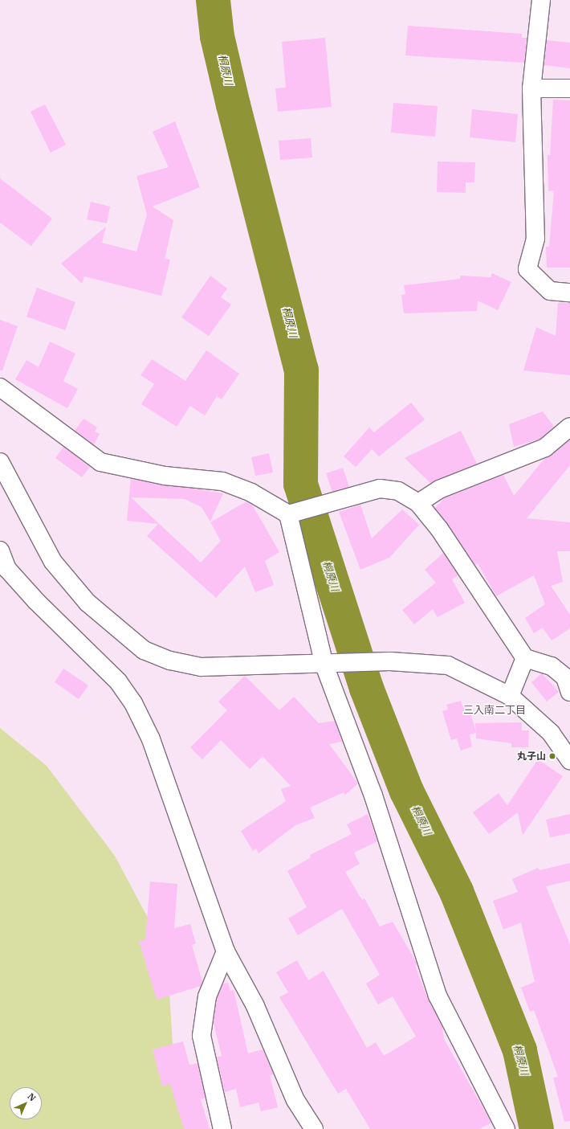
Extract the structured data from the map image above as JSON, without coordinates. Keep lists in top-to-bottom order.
{
  "districts": ["三入南二丁目"],
  "water": ["桐原川"],
  "places": ["丸子山"],
  "north": "top right"
}
